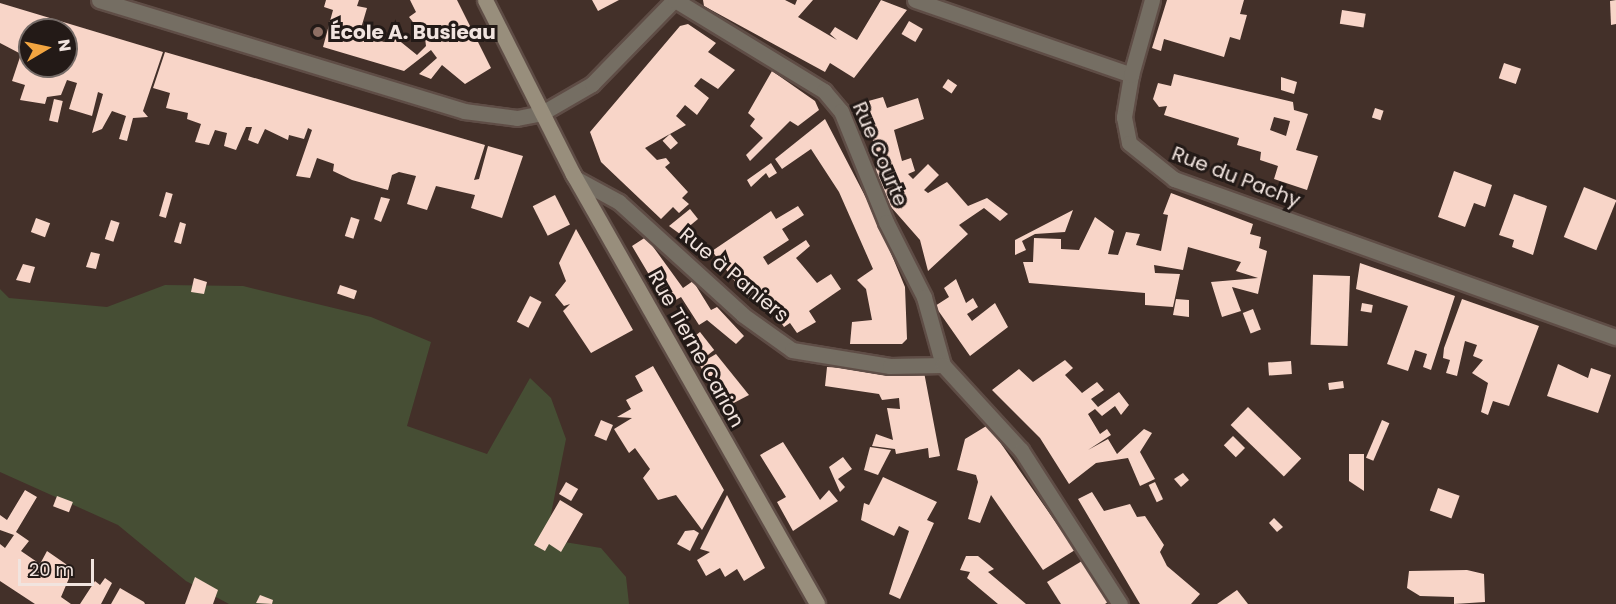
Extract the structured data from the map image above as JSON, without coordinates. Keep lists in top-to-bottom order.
{
  "streets": {
    "street": [
      "Rue Courte",
      "Rue du Pachy",
      "Rue à Paniers",
      "Rue Tierne Carion"
    ]
  },
  "crossings": [
    ["Rue Courte", "Rue à Paniers"],
    ["Rue à Paniers", "Rue Tierne Carion"]
  ],
  "places": ["École A. Busieau"],
  "scale_bar": "20 m",
  "north": "right"
}
